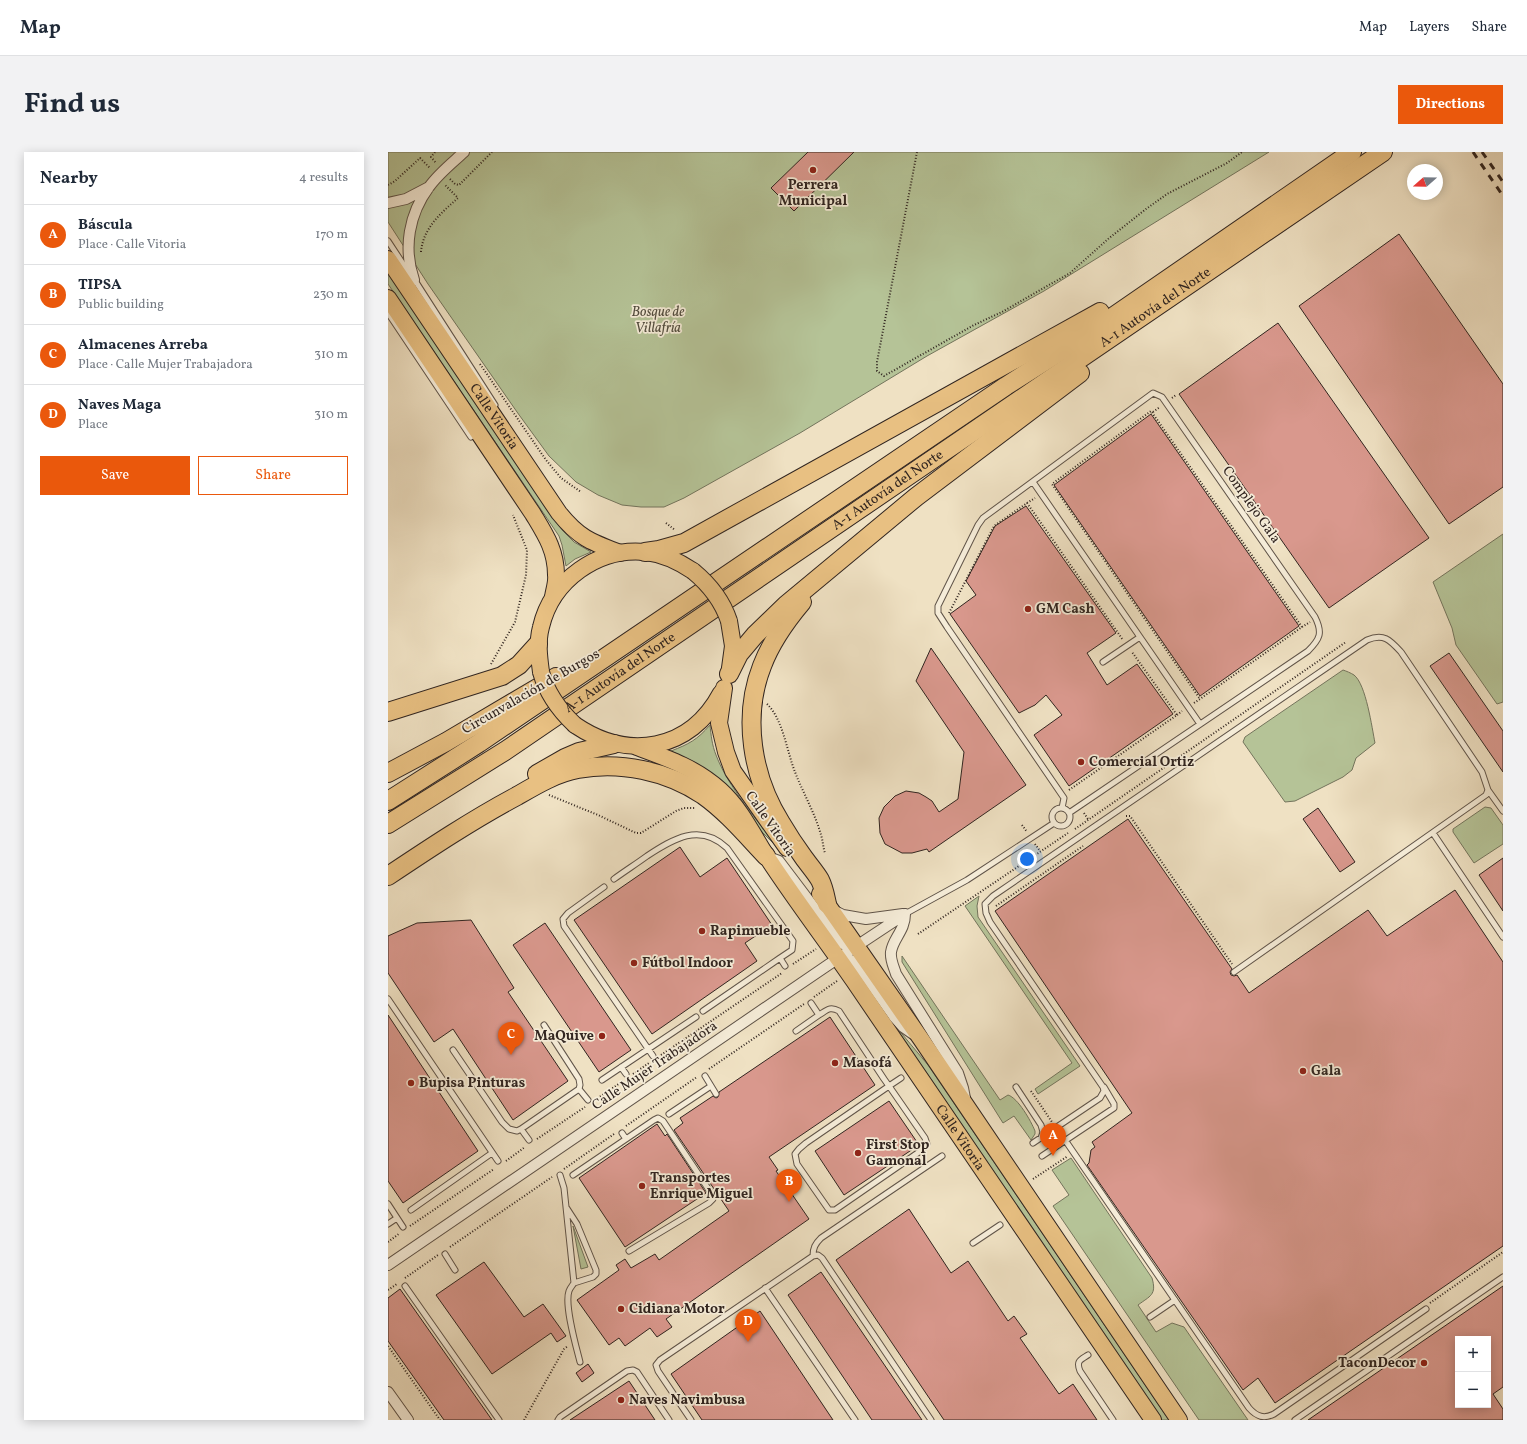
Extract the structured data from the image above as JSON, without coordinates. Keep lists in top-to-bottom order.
{
  "streets": {
    "highway": ["A-1 Autovía del Norte", "Calle Vitoria", "Circunvalación de Burgos"],
    "street": ["Calle Mujer Trabajadora"],
    "lane": ["Complejo Gala"]
  },
  "crossings": [
    ["A-1 Autovía del Norte", "Circunvalación de Burgos"],
    ["Calle Vitoria", "Calle Mujer Trabajadora"]
  ],
  "parks": ["Bosque de Villafría"],
  "places": [
    "Perrera Municipal",
    "GM Cash",
    "Comercial Ortiz",
    "Rapimueble",
    "Fútbol Indoor",
    "MaQuive",
    "Masofá",
    "Gala",
    "Bupisa Pinturas",
    "First Stop Gamonal",
    "Transportes Enrique Miguel",
    "Cidiana Motor",
    "TaconDecor",
    "Naves Navimbusa"
  ],
  "north": "left",
  "page": {
    "header": "Map",
    "nav": ["Map", "Layers", "Share"],
    "title": "Find us",
    "buttons": [
      "Directions",
      ["Save", "Share"]
    ],
    "heading": ["Nearby", "4 results"],
    "list": [
      {
        "mark": "A",
        "name": "Báscula",
        "note": "Place · Calle Vitoria",
        "value": "170 m"
      },
      {
        "mark": "B",
        "name": "TIPSA",
        "note": "Public building",
        "value": "230 m"
      },
      {
        "mark": "C",
        "name": "Almacenes Arreba",
        "note": "Place · Calle Mujer Trabajadora",
        "value": "310 m"
      },
      {
        "mark": "D",
        "name": "Naves Maga",
        "note": "Place",
        "value": "310 m"
      }
    ],
    "pins": [
      "C",
      "A",
      "B",
      "D"
    ],
    "map_buttons": ["+", "−"]
  }
}
